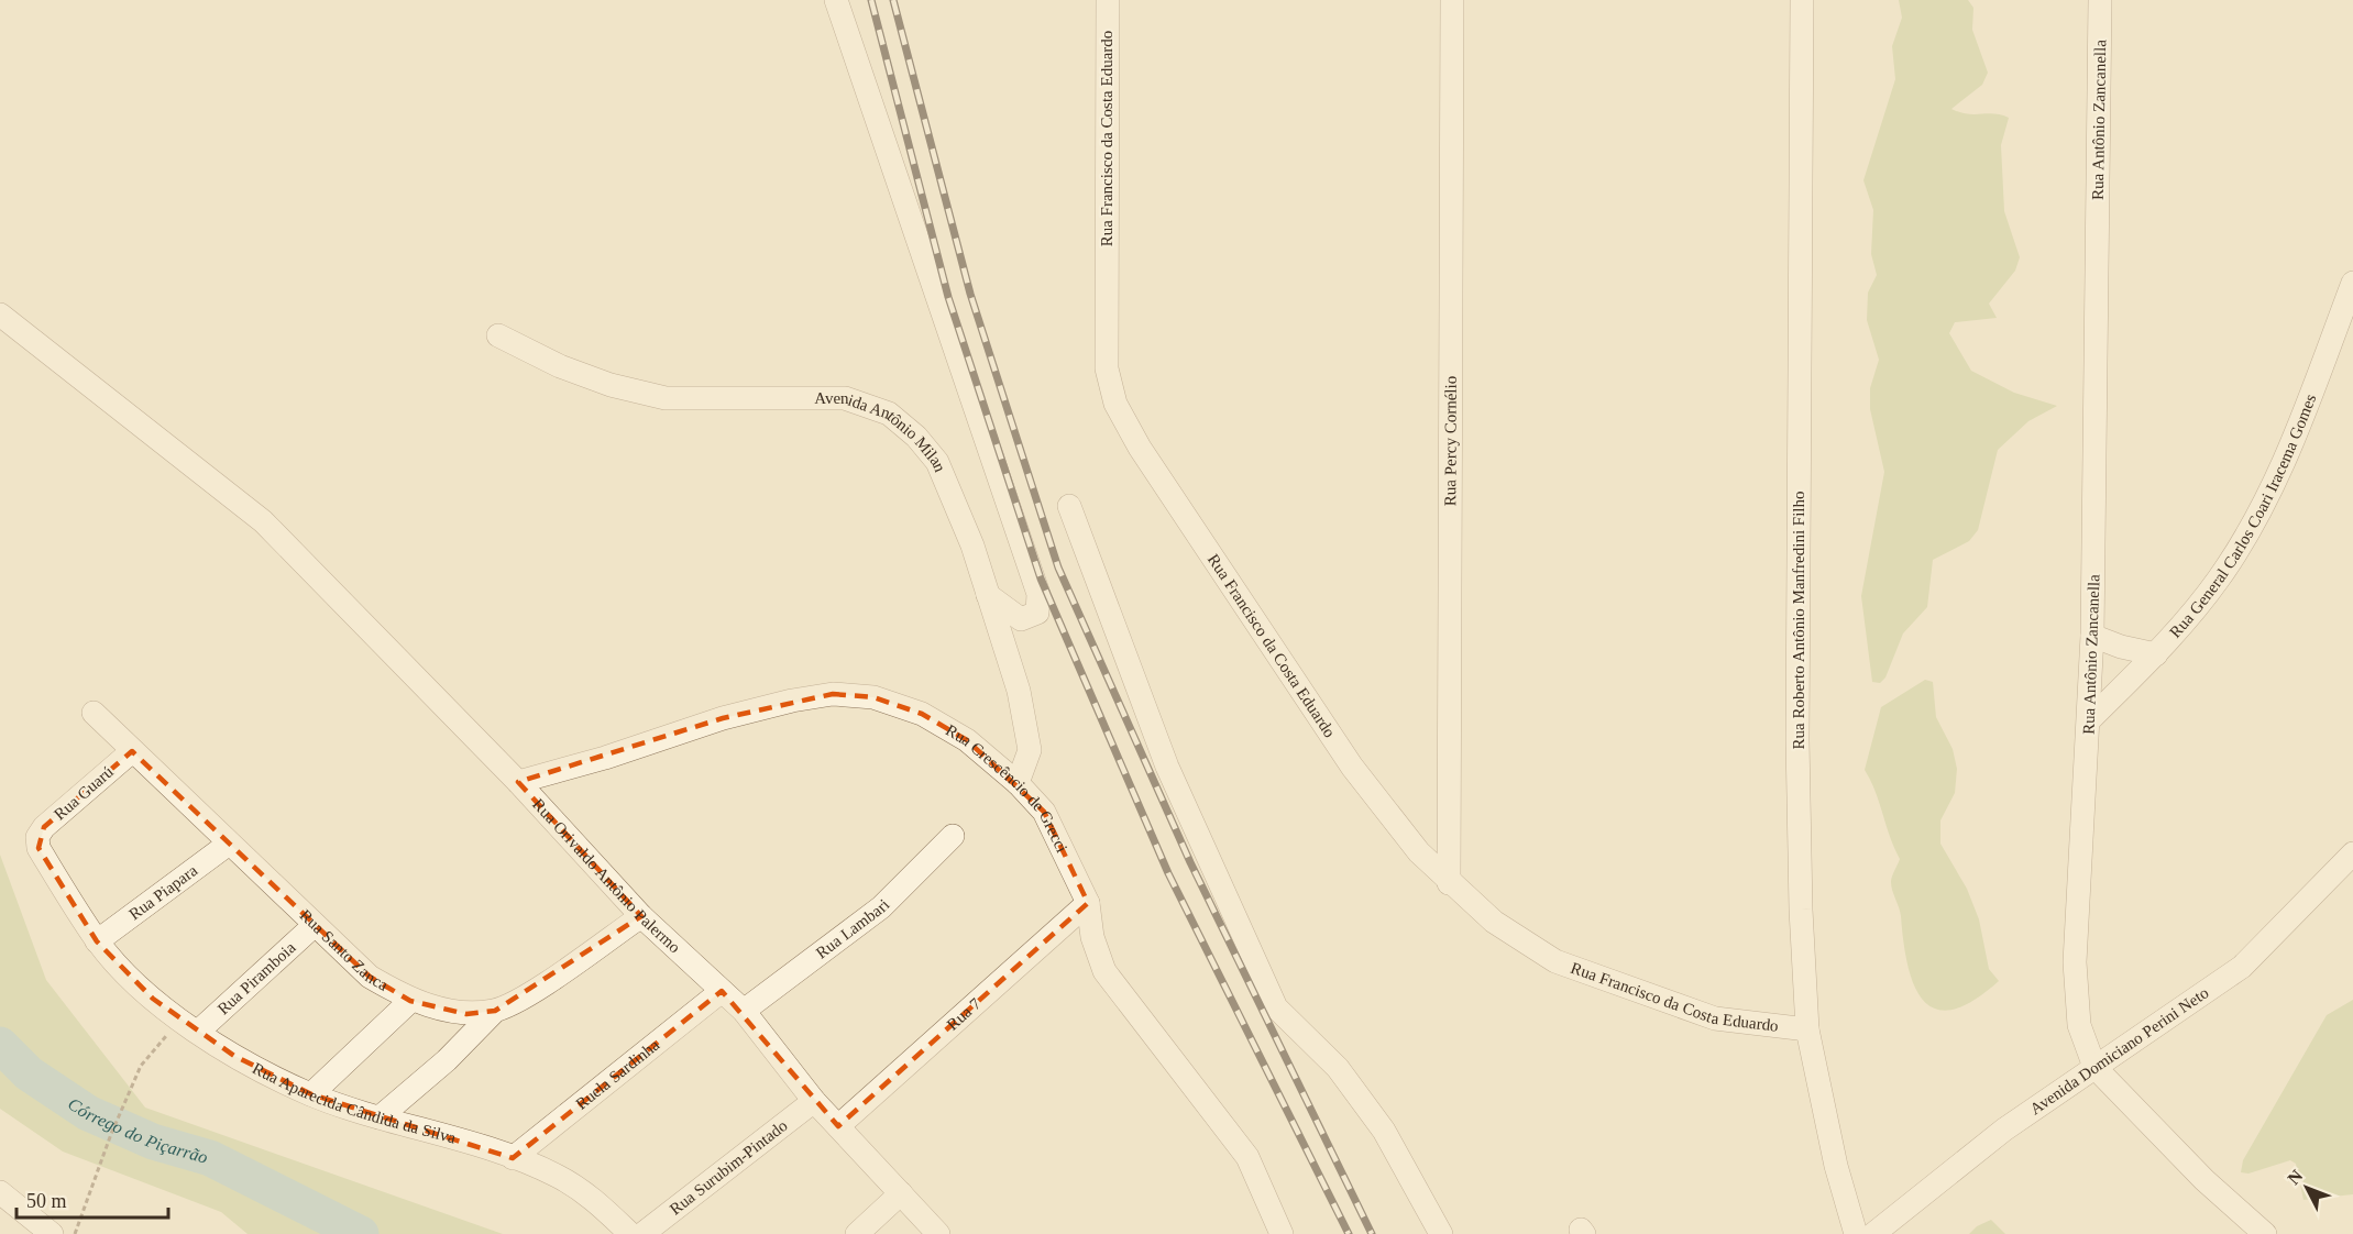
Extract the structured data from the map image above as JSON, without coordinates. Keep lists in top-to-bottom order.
{
  "streets": {
    "street": [
      "Rua Antônio Zancanella",
      "Rua Francisco da Costa Eduardo",
      "Avenida Antônio Milan",
      "Rua Percy Cornélio",
      "Rua General Carlos Coari Iracema Gomes",
      "Rua Roberto Antônio Manfredini Filho",
      "Rua Crescêncio de Grecci",
      "Rua Guarú",
      "Rua Orivaldo Antônio Palermo",
      "Rua Piapara",
      "Rua Lambari",
      "Rua Santo Zanca",
      "Rua Piramboia",
      "Rua 7",
      "Avenida Domiciano Perini Neto",
      "Ruela Sardinha",
      "Rua Aparecida Cândida da Silva",
      "Rua Surubim-Pintado"
    ]
  },
  "crossings": [
    ["Rua Antônio Zancanella", "Rua General Carlos Coari Iracema Gomes"],
    ["Rua Antônio Zancanella", "Avenida Domiciano Perini Neto"],
    ["Rua Francisco da Costa Eduardo", "Rua Percy Cornélio"],
    ["Rua Francisco da Costa Eduardo", "Rua Roberto Antônio Manfredini Filho"],
    ["Avenida Antônio Milan", "Rua Crescêncio de Grecci"],
    ["Rua Crescêncio de Grecci", "Rua Orivaldo Antônio Palermo"],
    ["Rua Crescêncio de Grecci", "Rua 7"],
    ["Rua Guarú", "Rua Santo Zanca"],
    ["Rua Guarú", "Rua Aparecida Cândida da Silva"],
    ["Rua Orivaldo Antônio Palermo", "Rua Lambari"],
    ["Rua Orivaldo Antônio Palermo", "Rua Santo Zanca"],
    ["Rua Orivaldo Antônio Palermo", "Rua 7"],
    ["Rua Orivaldo Antônio Palermo", "Ruela Sardinha"],
    ["Rua Orivaldo Antônio Palermo", "Rua Surubim-Pintado"],
    ["Rua Piapara", "Rua Santo Zanca"],
    ["Rua Piapara", "Rua Aparecida Cândida da Silva"],
    ["Rua Santo Zanca", "Rua Piramboia"],
    ["Rua Piramboia", "Rua Aparecida Cândida da Silva"],
    ["Ruela Sardinha", "Rua Aparecida Cândida da Silva"]
  ],
  "water": ["Córrego do Piçarrão"],
  "scale_bar": "50 m",
  "north": "top left"
}
